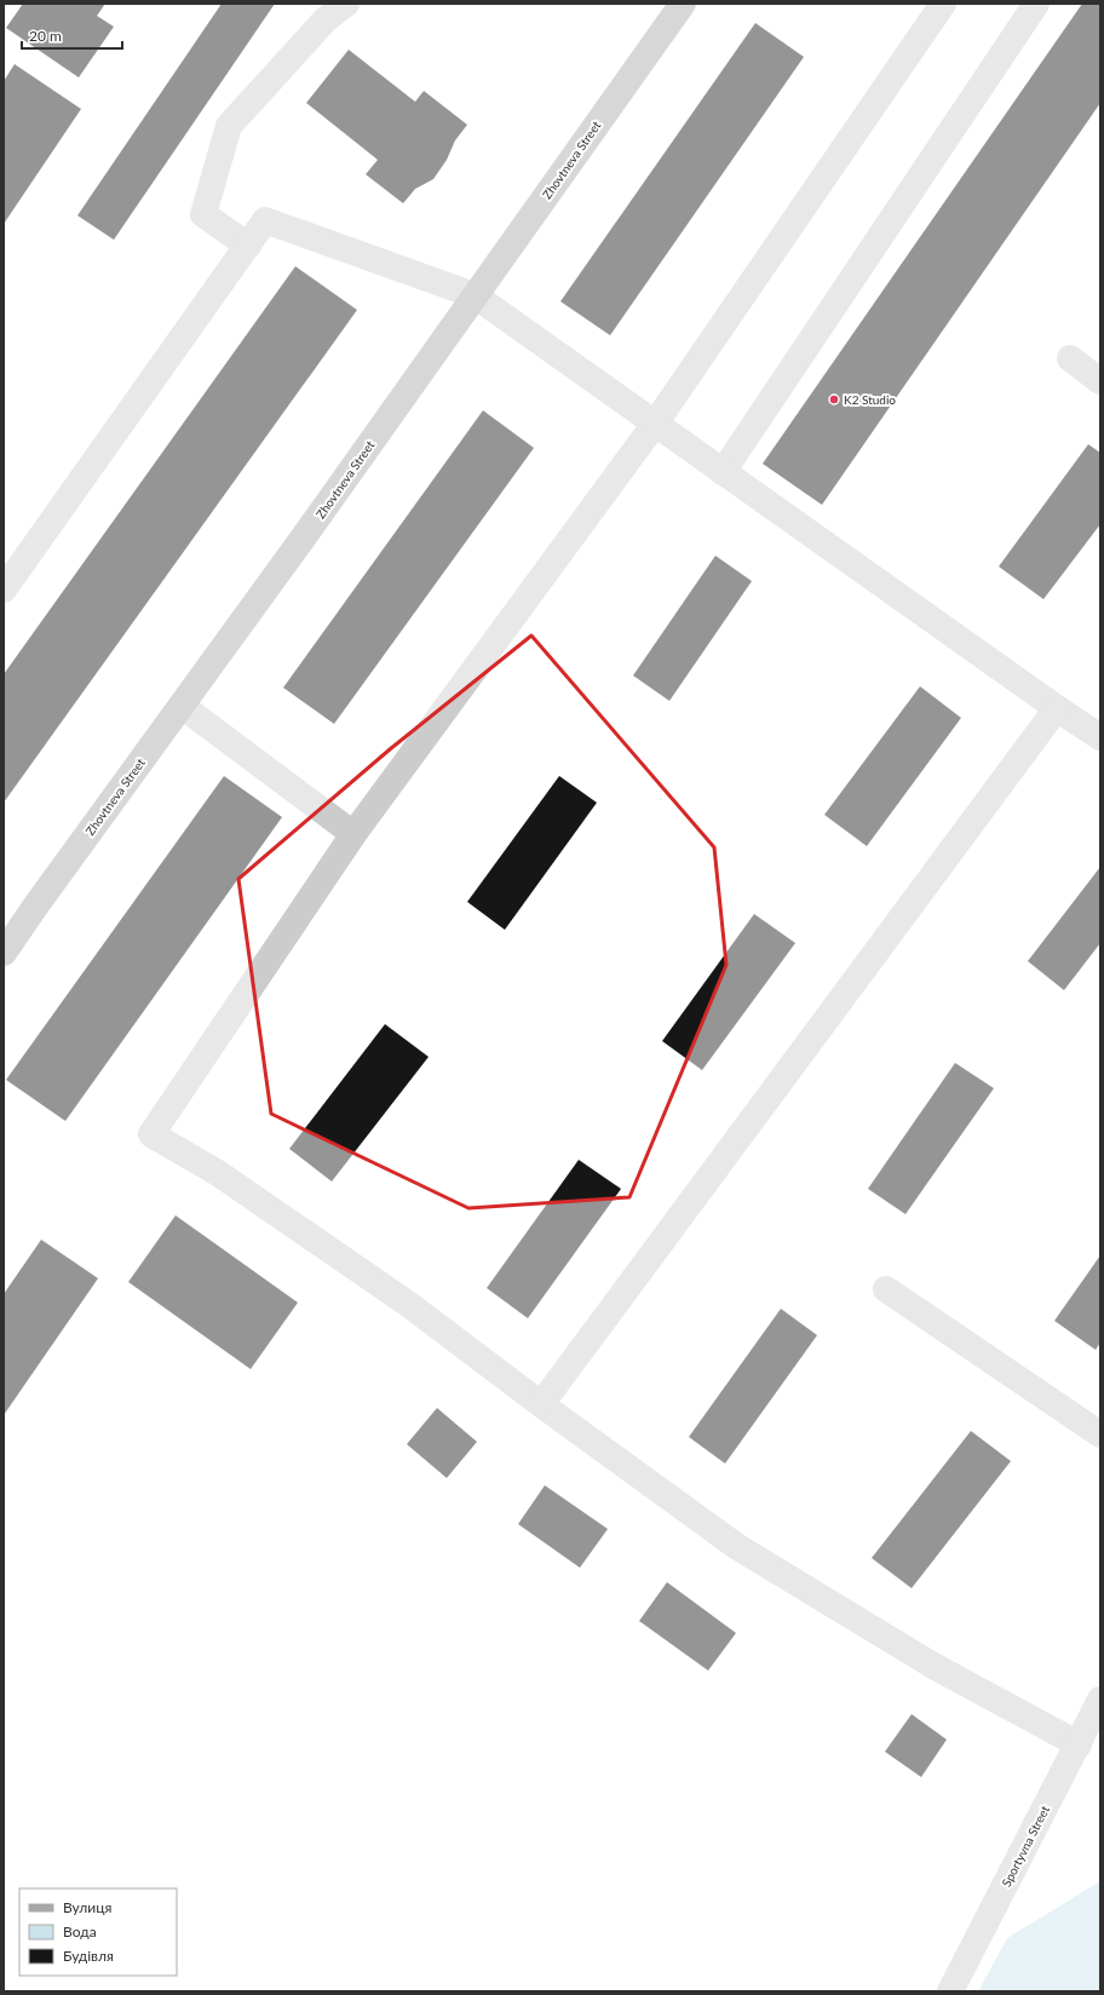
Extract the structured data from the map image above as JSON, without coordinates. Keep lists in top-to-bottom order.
{
  "streets": {
    "main road": ["Zhovtneva Street"],
    "street": ["Sportyvna Street"]
  },
  "places": ["K2 Studio"],
  "legend": ["Вулиця", "Вода", "Будівля"],
  "scale_bar": "20 m"
}
